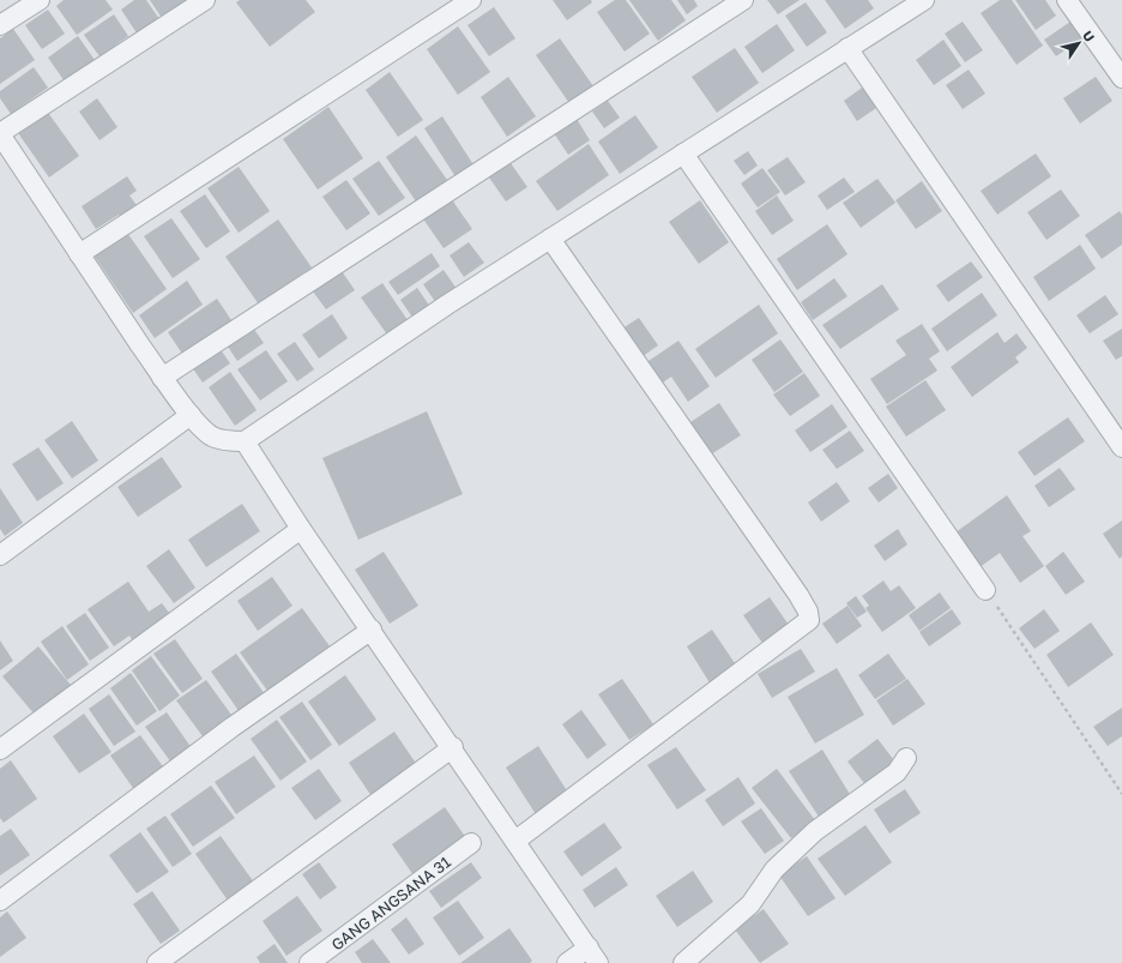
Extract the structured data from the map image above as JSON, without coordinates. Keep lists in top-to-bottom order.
{
  "streets": {
    "street": ["GANG ANGSANA 31"]
  },
  "north": "top right"
}
